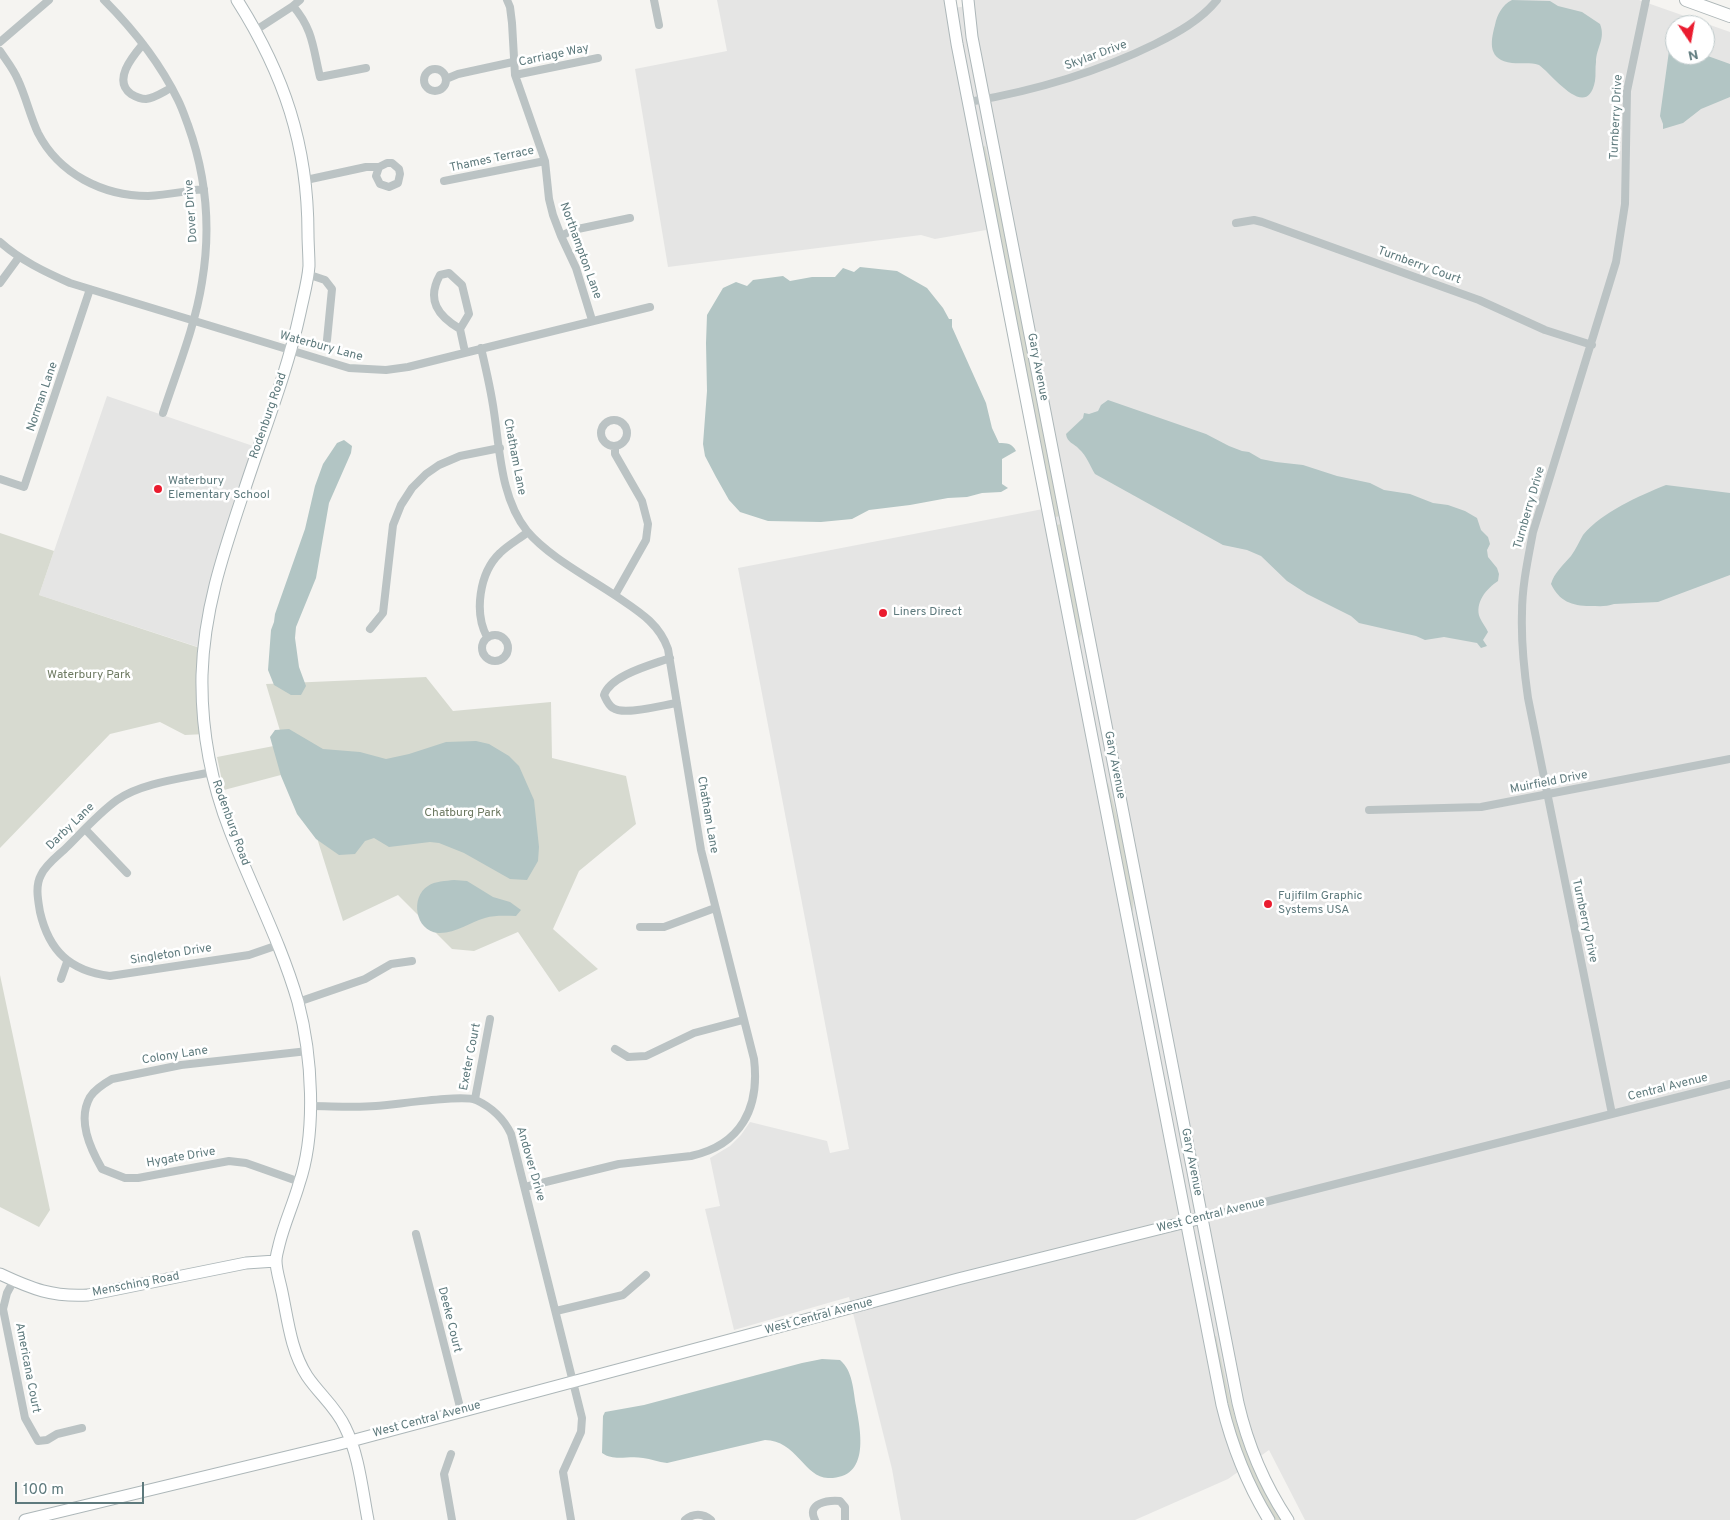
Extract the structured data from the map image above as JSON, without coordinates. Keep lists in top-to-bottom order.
{
  "streets": {
    "main road": [
      "Gary Avenue",
      "Rodenburg Road",
      "West Central Avenue",
      "Mensching Road"
    ],
    "street": [
      "Carriage Way",
      "Skylar Drive",
      "Turnberry Drive",
      "Thames Terrace",
      "Dover Drive",
      "Northampton Lane",
      "Turnberry Court",
      "Waterbury Lane",
      "Norman Lane",
      "Chatham Lane",
      "Muirfield Drive",
      "Darby Lane",
      "Singleton Drive",
      "Colony Lane",
      "Exeter Court",
      "Central Avenue",
      "Hygate Drive",
      "Andover Drive",
      "Deeke Court",
      "Americana Court"
    ]
  },
  "crossings": [
    ["Carriage Way", "Northampton Lane"],
    ["Skylar Drive", "Gary Avenue"],
    ["Turnberry Drive", "Turnberry Court"],
    ["Turnberry Drive", "Muirfield Drive"],
    ["Turnberry Drive", "Central Avenue"],
    ["Turnberry Drive", "West Central Avenue"],
    ["Thames Terrace", "Northampton Lane"],
    ["Dover Drive", "Waterbury Lane"],
    ["Northampton Lane", "Waterbury Lane"],
    ["Waterbury Lane", "Norman Lane"],
    ["Waterbury Lane", "Rodenburg Road"],
    ["Waterbury Lane", "Chatham Lane"],
    ["Gary Avenue", "West Central Avenue"],
    ["Rodenburg Road", "Darby Lane"],
    ["Rodenburg Road", "Singleton Drive"],
    ["Rodenburg Road", "Colony Lane"],
    ["Rodenburg Road", "Hygate Drive"],
    ["Rodenburg Road", "West Central Avenue"],
    ["Rodenburg Road", "Mensching Road"],
    ["Chatham Lane", "Andover Drive"],
    ["Darby Lane", "Singleton Drive"],
    ["Colony Lane", "Hygate Drive"],
    ["Exeter Court", "Andover Drive"],
    ["Central Avenue", "West Central Avenue"],
    ["Andover Drive", "West Central Avenue"],
    ["West Central Avenue", "Deeke Court"],
    ["Mensching Road", "Americana Court"]
  ],
  "parks": ["Waterbury Park", "Chatburg Park"],
  "places": ["Waterbury Elementary School", "Liners Direct", "Fujifilm Graphic Systems USA"],
  "scale_bar": "100 m",
  "north": "bottom"
}
